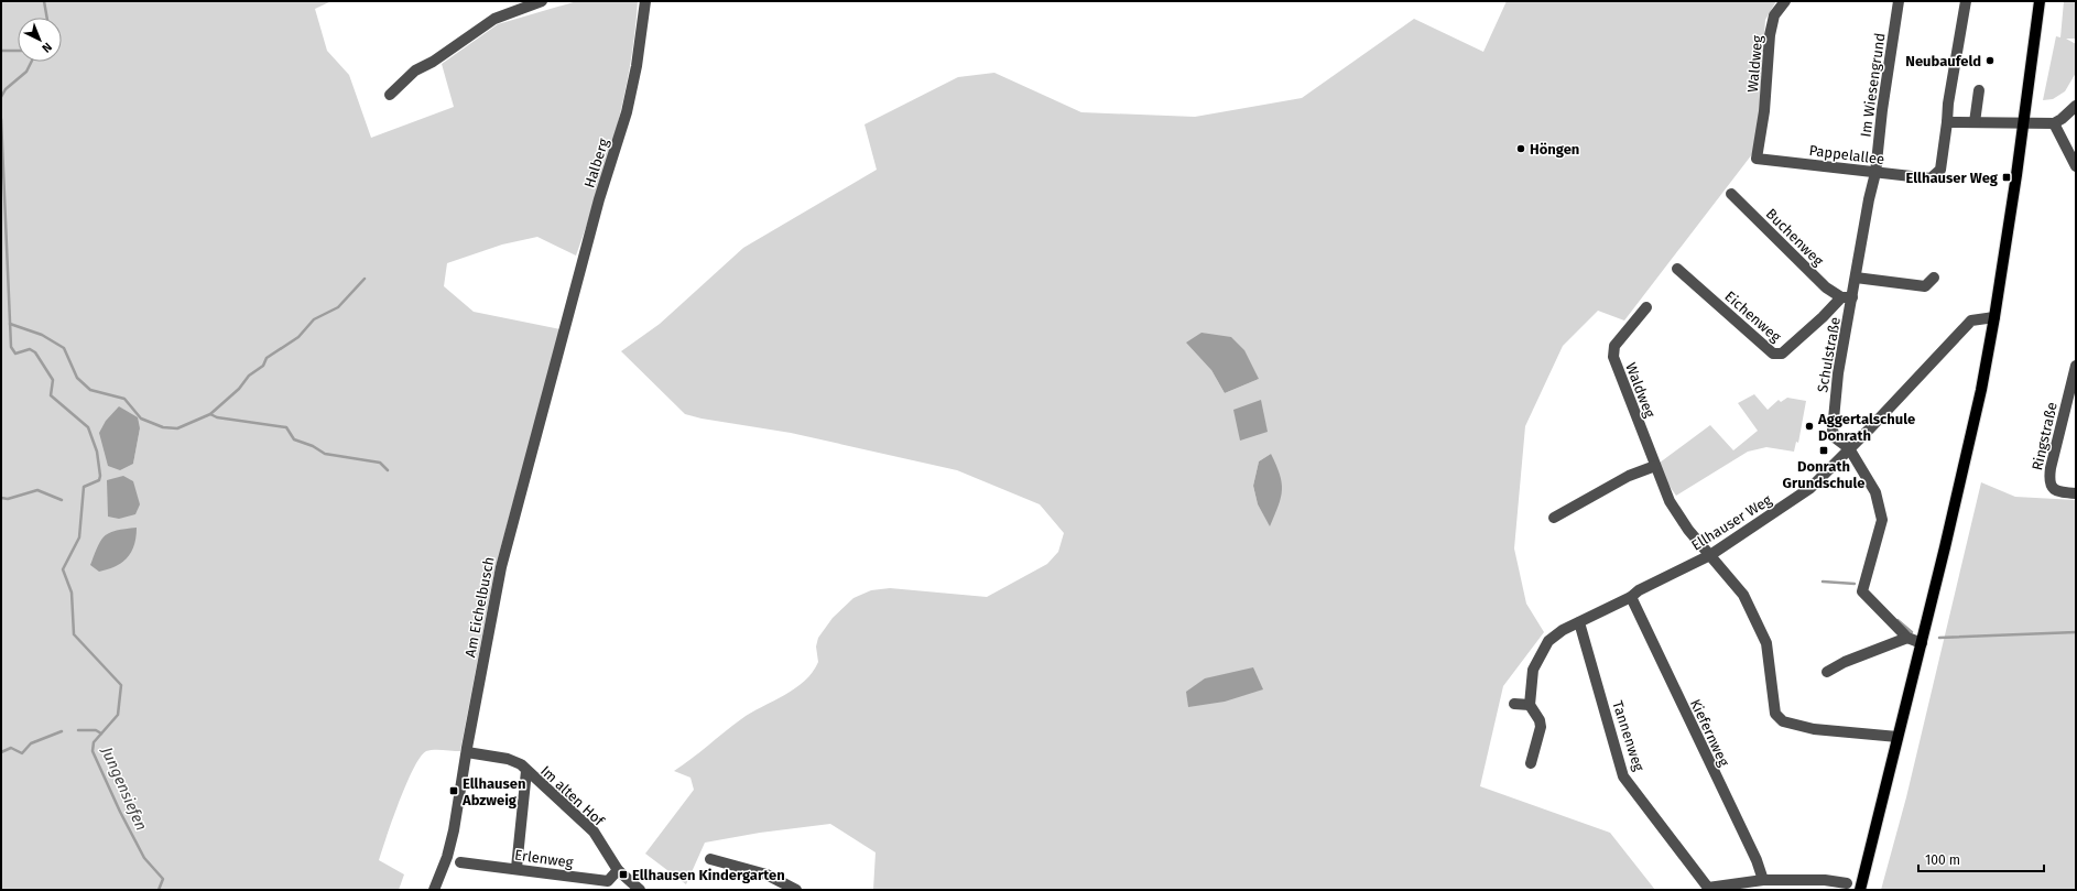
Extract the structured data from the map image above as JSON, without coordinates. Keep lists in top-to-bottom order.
{
  "streets": {
    "street": [
      "Waldweg",
      "Im Wiesengrund",
      "Pappelallee",
      "Halberg",
      "Buchenweg",
      "Eichenweg",
      "Schulstraße",
      "Ringstraße",
      "Ellhauser Weg",
      "Am Eichelbusch",
      "Kiefernweg",
      "Tannenweg",
      "Im alten Hof",
      "Erlenweg"
    ]
  },
  "crossings": [
    ["Waldweg", "Pappelallee"],
    ["Waldweg", "Ellhauser Weg"],
    ["Im Wiesengrund", "Pappelallee"],
    ["Im Wiesengrund", "Schulstraße"],
    ["Pappelallee", "Schulstraße"],
    ["Halberg", "Am Eichelbusch"],
    ["Buchenweg", "Eichenweg"],
    ["Buchenweg", "Schulstraße"],
    ["Eichenweg", "Schulstraße"],
    ["Schulstraße", "Ellhauser Weg"],
    ["Ellhauser Weg", "Kiefernweg"],
    ["Ellhauser Weg", "Tannenweg"],
    ["Am Eichelbusch", "Im alten Hof"],
    ["Kiefernweg", "Tannenweg"],
    ["Im alten Hof", "Erlenweg"]
  ],
  "water": ["Jungensiefen"],
  "places": {
    "other": ["Neubaufeld", "Höngen", "Aggertalschule Donrath"],
    "transit": [
      "Ellhauser Weg",
      "Donrath Grundschule",
      "Ellhausen Abzweig",
      "Ellhausen Kindergarten"
    ]
  },
  "scale_bar": "100 m",
  "north": "bottom right"
}
